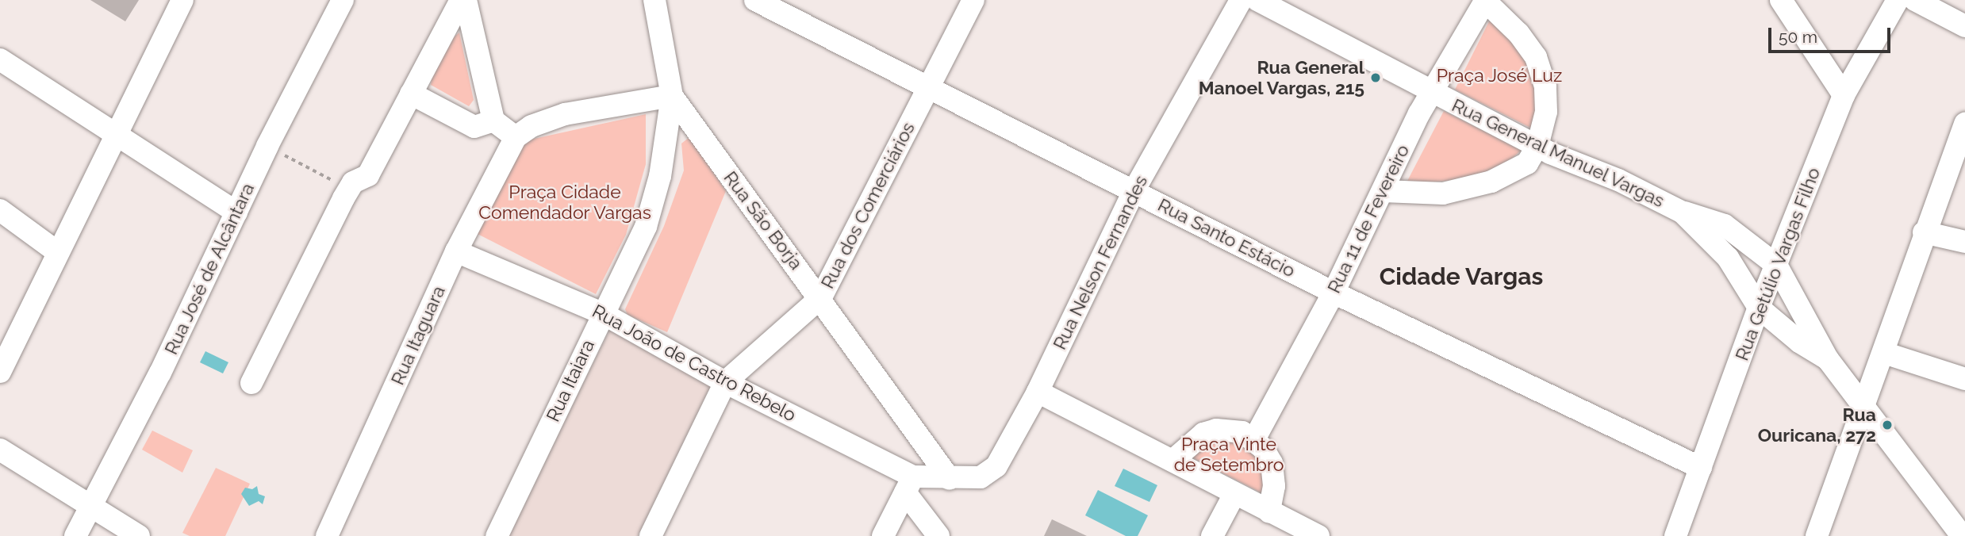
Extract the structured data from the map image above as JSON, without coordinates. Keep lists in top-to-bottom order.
{
  "streets": {
    "street": [
      "Rua General Manuel Vargas",
      "Rua dos Comerciários",
      "Rua 11 de Fevereiro",
      "Rua São Borja",
      "Rua Santo Estácio",
      "Rua Nelson Fernandes",
      "Rua Getúlio Vargas Filho",
      "Rua José de Alcântara",
      "Rua Itaguara",
      "Rua João de Castro Rebelo",
      "Rua Itaiara"
    ]
  },
  "crossings": [
    ["Rua General Manuel Vargas", "Rua 11 de Fevereiro"],
    ["Rua General Manuel Vargas", "Rua Getúlio Vargas Filho"],
    ["Rua dos Comerciários", "Rua São Borja"],
    ["Rua dos Comerciários", "Rua Santo Estácio"],
    ["Rua dos Comerciários", "Rua João de Castro Rebelo"],
    ["Rua 11 de Fevereiro", "Rua Santo Estácio"],
    ["Rua São Borja", "Rua Nelson Fernandes"],
    ["Rua São Borja", "Rua João de Castro Rebelo"],
    ["Rua São Borja", "Rua Itaiara"],
    ["Rua Santo Estácio", "Rua Nelson Fernandes"],
    ["Rua Santo Estácio", "Rua Getúlio Vargas Filho"],
    ["Rua Nelson Fernandes", "Rua João de Castro Rebelo"],
    ["Rua Itaguara", "Rua João de Castro Rebelo"],
    ["Rua João de Castro Rebelo", "Rua Itaiara"]
  ],
  "districts": ["Cidade Vargas"],
  "parks": ["Praça José Luz", "Praça Cidade Comendador Vargas", "Praça Vinte de Setembro"],
  "places": ["Rua General Manoel Vargas, 215", "Rua Ouricana, 272"],
  "scale_bar": "50 m"
}
